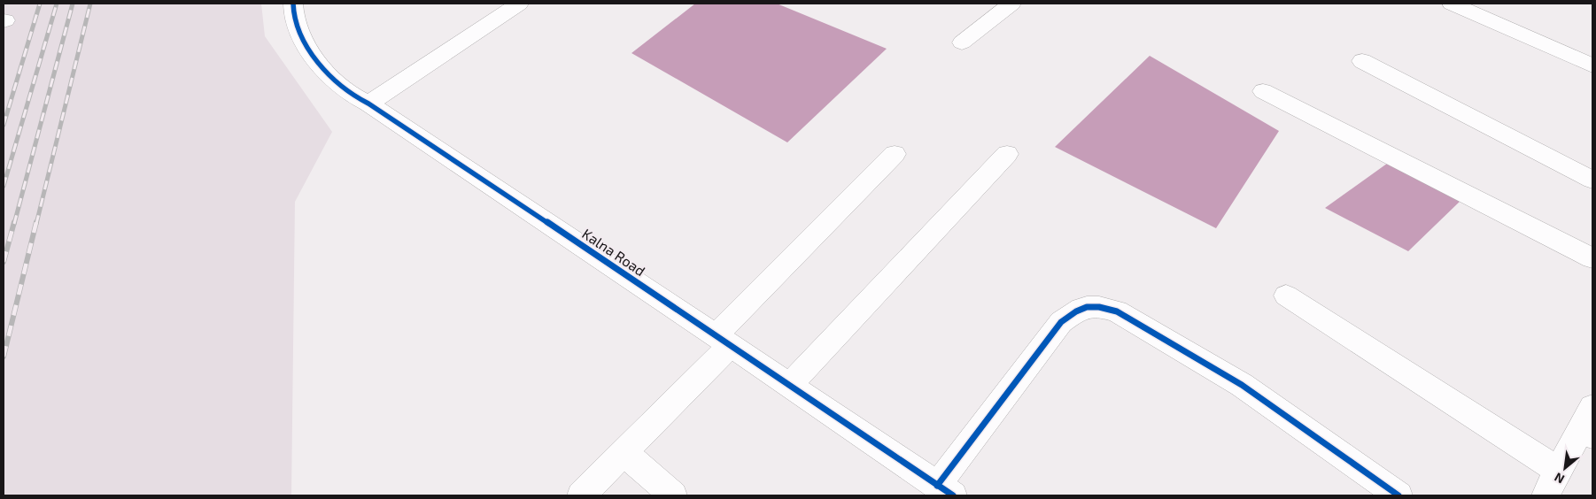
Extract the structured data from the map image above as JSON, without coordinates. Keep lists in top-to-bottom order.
{
  "streets": {
    "street": ["Kalna Road"]
  },
  "north": "bottom left"
}
